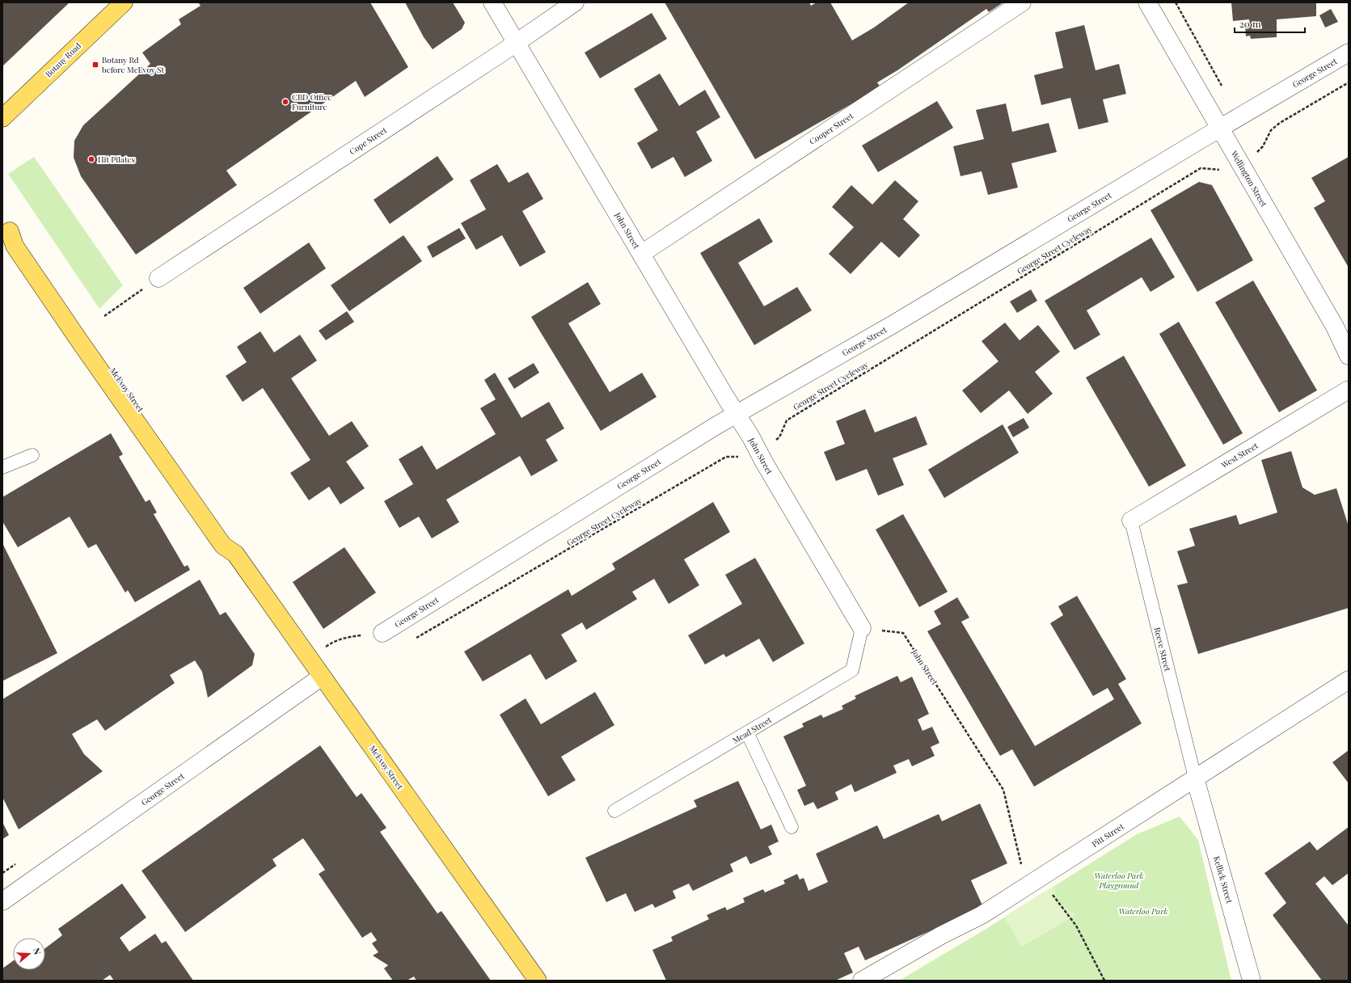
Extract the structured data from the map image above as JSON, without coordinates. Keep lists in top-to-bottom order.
{
  "streets": {
    "main road": ["Botany Road", "McEvoy Street"],
    "street": [
      "George Street",
      "Cooper Street",
      "Cope Street",
      "Wellington Street",
      "John Street",
      "West Street",
      "Pitt Street",
      "Kellick Street"
    ],
    "lane": ["Reeve Street", "Mead Street"],
    "path": ["George Street Cycleway"]
  },
  "crossings": [
    ["George Street", "Wellington Street"],
    ["George Street", "John Street"],
    ["George Street", "George Street Cycleway"],
    ["George Street", "McEvoy Street"],
    ["Cooper Street", "John Street"],
    ["Cope Street", "John Street"],
    ["Wellington Street", "George Street Cycleway"],
    ["John Street", "George Street Cycleway"],
    ["John Street", "Mead Street"],
    ["John Street", "Pitt Street"],
    ["West Street", "Reeve Street"],
    ["Reeve Street", "Pitt Street"],
    ["Reeve Street", "Kellick Street"],
    ["Pitt Street", "Kellick Street"]
  ],
  "parks": ["Waterloo Park Playground", "Waterloo Park"],
  "places": {
    "transit": ["Botany Rd before McEvoy St"],
    "other": ["CBD Office Furniture", "Hit Pilates"]
  },
  "scale_bar": "20 m",
  "north": "right"
}
